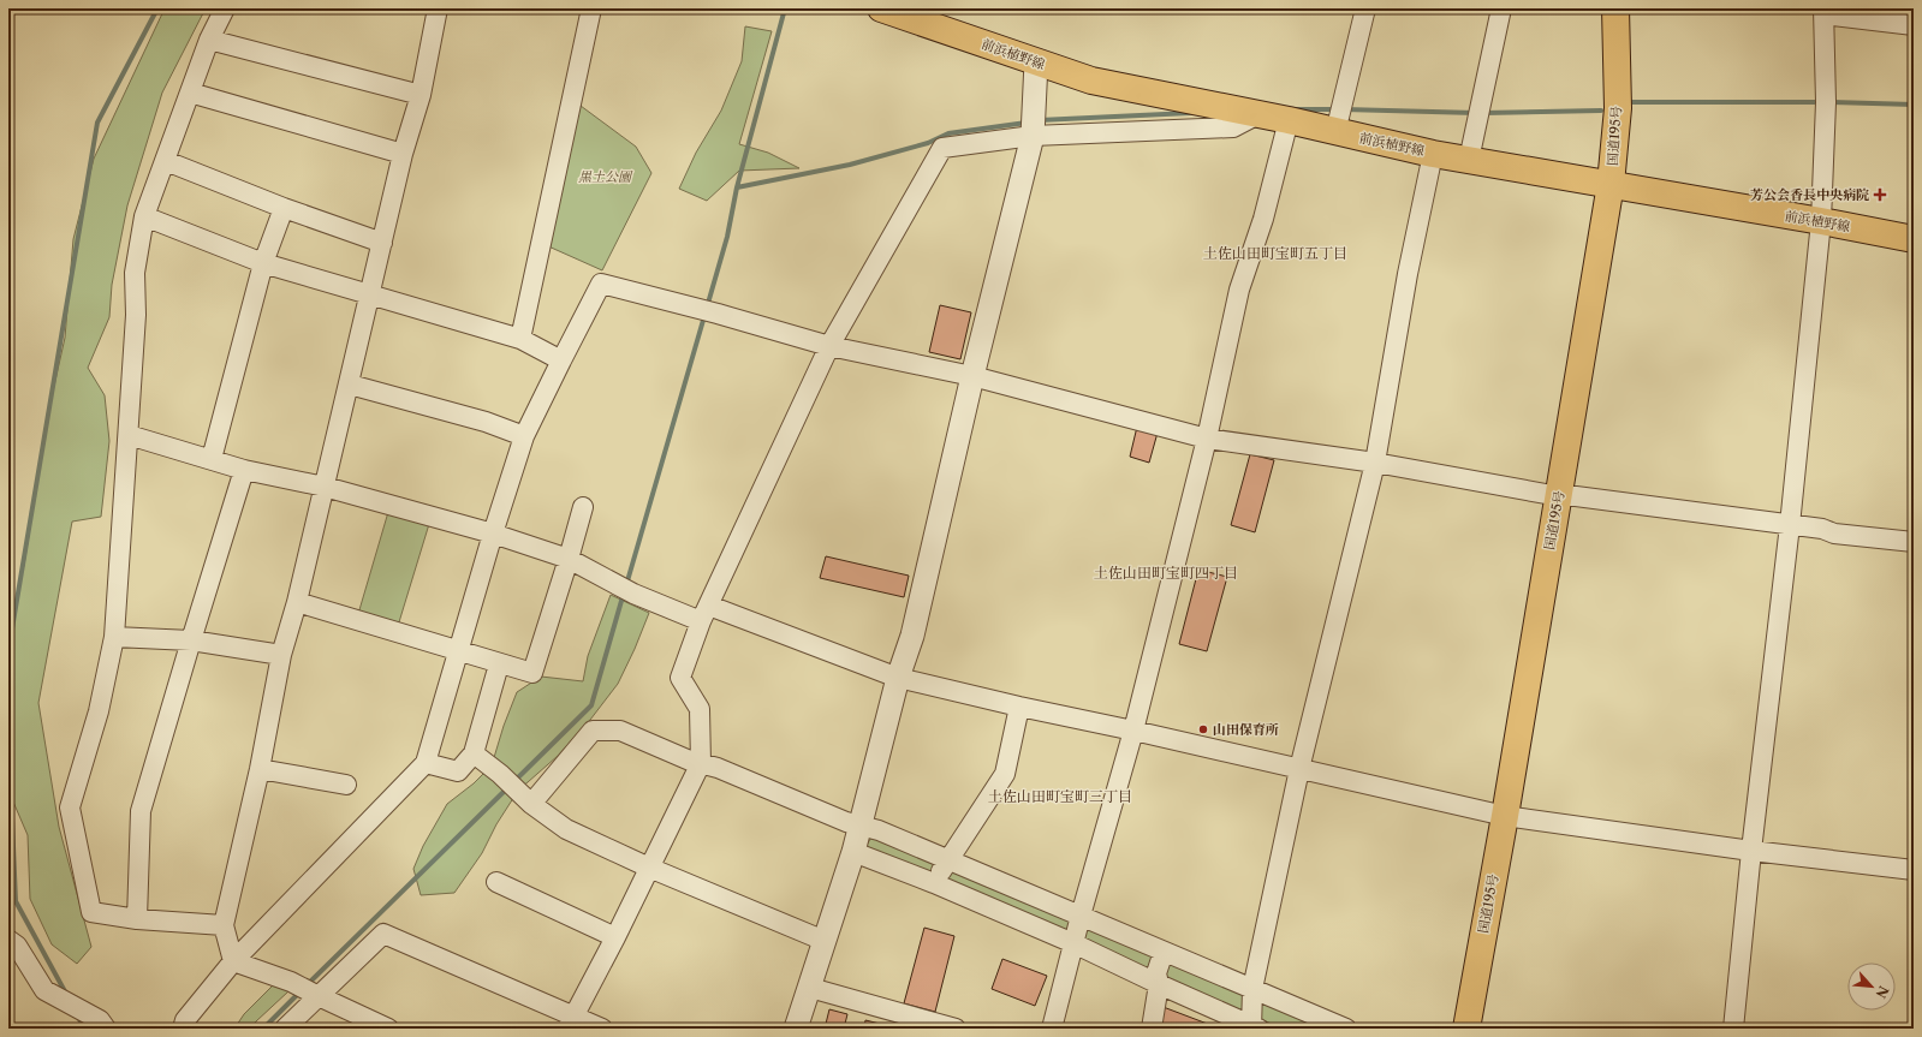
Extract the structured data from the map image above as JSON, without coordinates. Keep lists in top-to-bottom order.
{
  "streets": {
    "main road": ["前浜植野線", "国道195号"]
  },
  "crossings": [
    ["前浜植野線", "国道195号"]
  ],
  "districts": ["土佐山田町宝町五丁目", "土佐山田町宝町四丁目", "土佐山田町宝町三丁目"],
  "parks": ["黒土公園"],
  "places": {
    "health": ["芳公会香長中央病院"],
    "other": ["山田保育所"]
  },
  "north": "bottom right"
}
